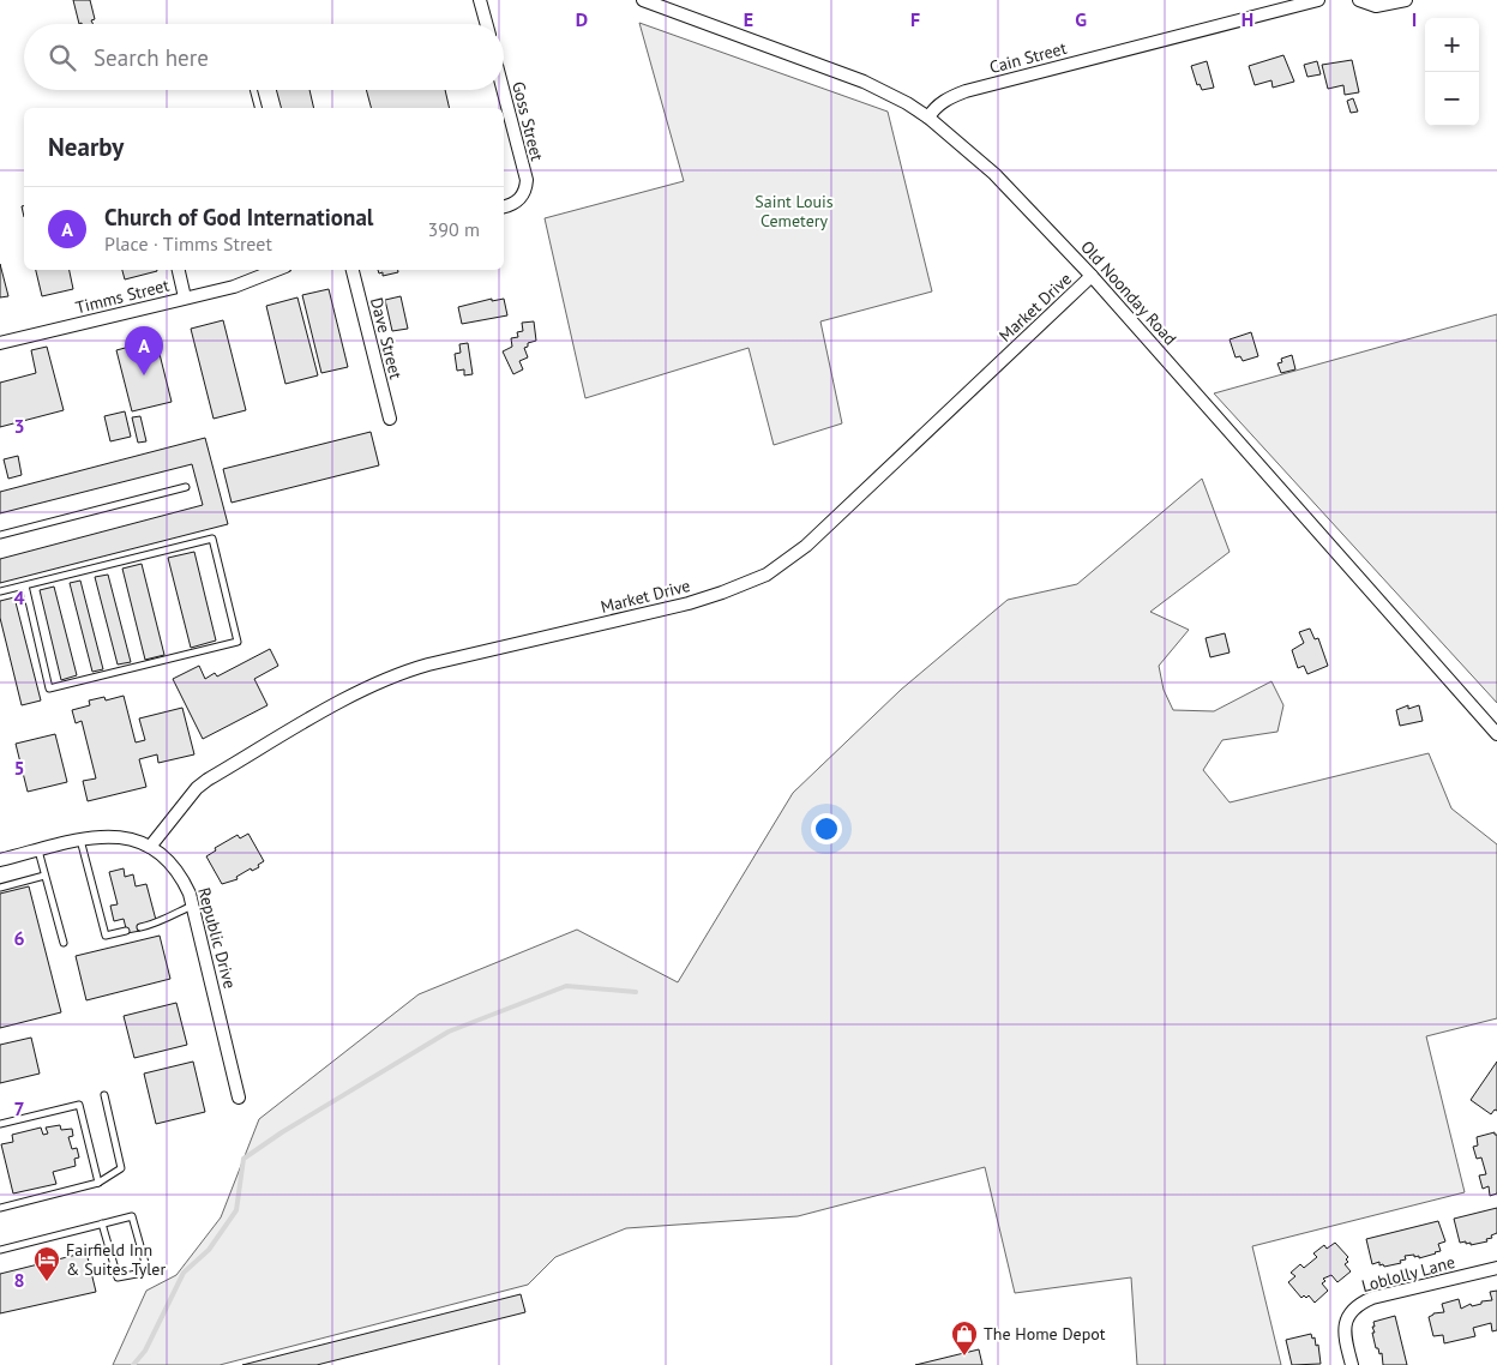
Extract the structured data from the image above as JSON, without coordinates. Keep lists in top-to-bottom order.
{
  "streets": {
    "street": [
      "Cain Street",
      "Goss Street",
      "Old Noonday Road",
      "Timms Street",
      "Market Drive",
      "Dave Street",
      "Republic Drive",
      "Loblolly Lane"
    ]
  },
  "crossings": [
    ["Cain Street", "Old Noonday Road"],
    ["Old Noonday Road", "Market Drive"],
    ["Market Drive", "Republic Drive"]
  ],
  "parks": ["Saint Louis Cemetery"],
  "places": {
    "hotel": ["Fairfield Inn & Suites Tyler"],
    "shop": ["The Home Depot"]
  },
  "page": {
    "map_buttons": ["+", "−"],
    "search": "Search here",
    "heading": "Nearby",
    "list": [
      {
        "mark": "A",
        "name": "Church of God International",
        "note": "Place · Timms Street",
        "value": "390 m"
      }
    ],
    "pins": "A"
  },
  "grid": {
    "columns": [
      "D",
      "E",
      "F",
      "G",
      "H",
      "I"
    ],
    "rows": [
      "3",
      "4",
      "5",
      "6",
      "7",
      "8"
    ]
  }
}
